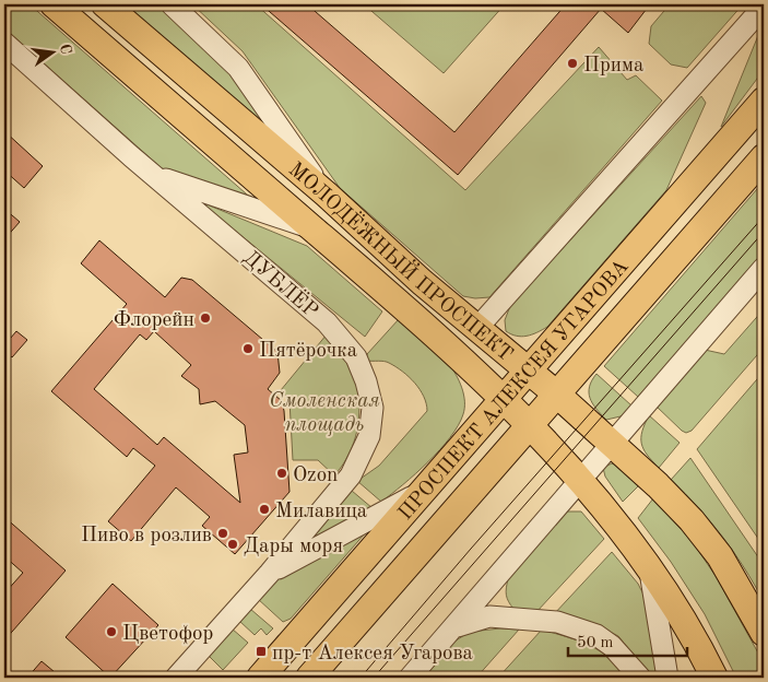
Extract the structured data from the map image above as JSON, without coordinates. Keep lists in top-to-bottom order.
{
  "streets": {
    "main road": ["МОЛОДЁЖНЫЙ ПРОСПЕКТ", "ПРОСПЕКТ АЛЕКСЕЯ УГАРОВА"],
    "street": ["ДУБЛЁР"]
  },
  "crossings": [
    ["МОЛОДЁЖНЫЙ ПРОСПЕКТ", "ДУБЛЁР"],
    ["МОЛОДЁЖНЫЙ ПРОСПЕКТ", "ПРОСПЕКТ АЛЕКСЕЯ УГАРОВА"]
  ],
  "parks": ["Смоленская площадь"],
  "places": {
    "other": [
      "Прима",
      "Флорейн",
      "Пятёрочка",
      "Ozon",
      "Милавица",
      "Пиво в розлив",
      "Дары моря",
      "Цветофор"
    ],
    "transit": ["пр-т Алексея Угарова"]
  },
  "scale_bar": "50 m",
  "north": "right"
}
